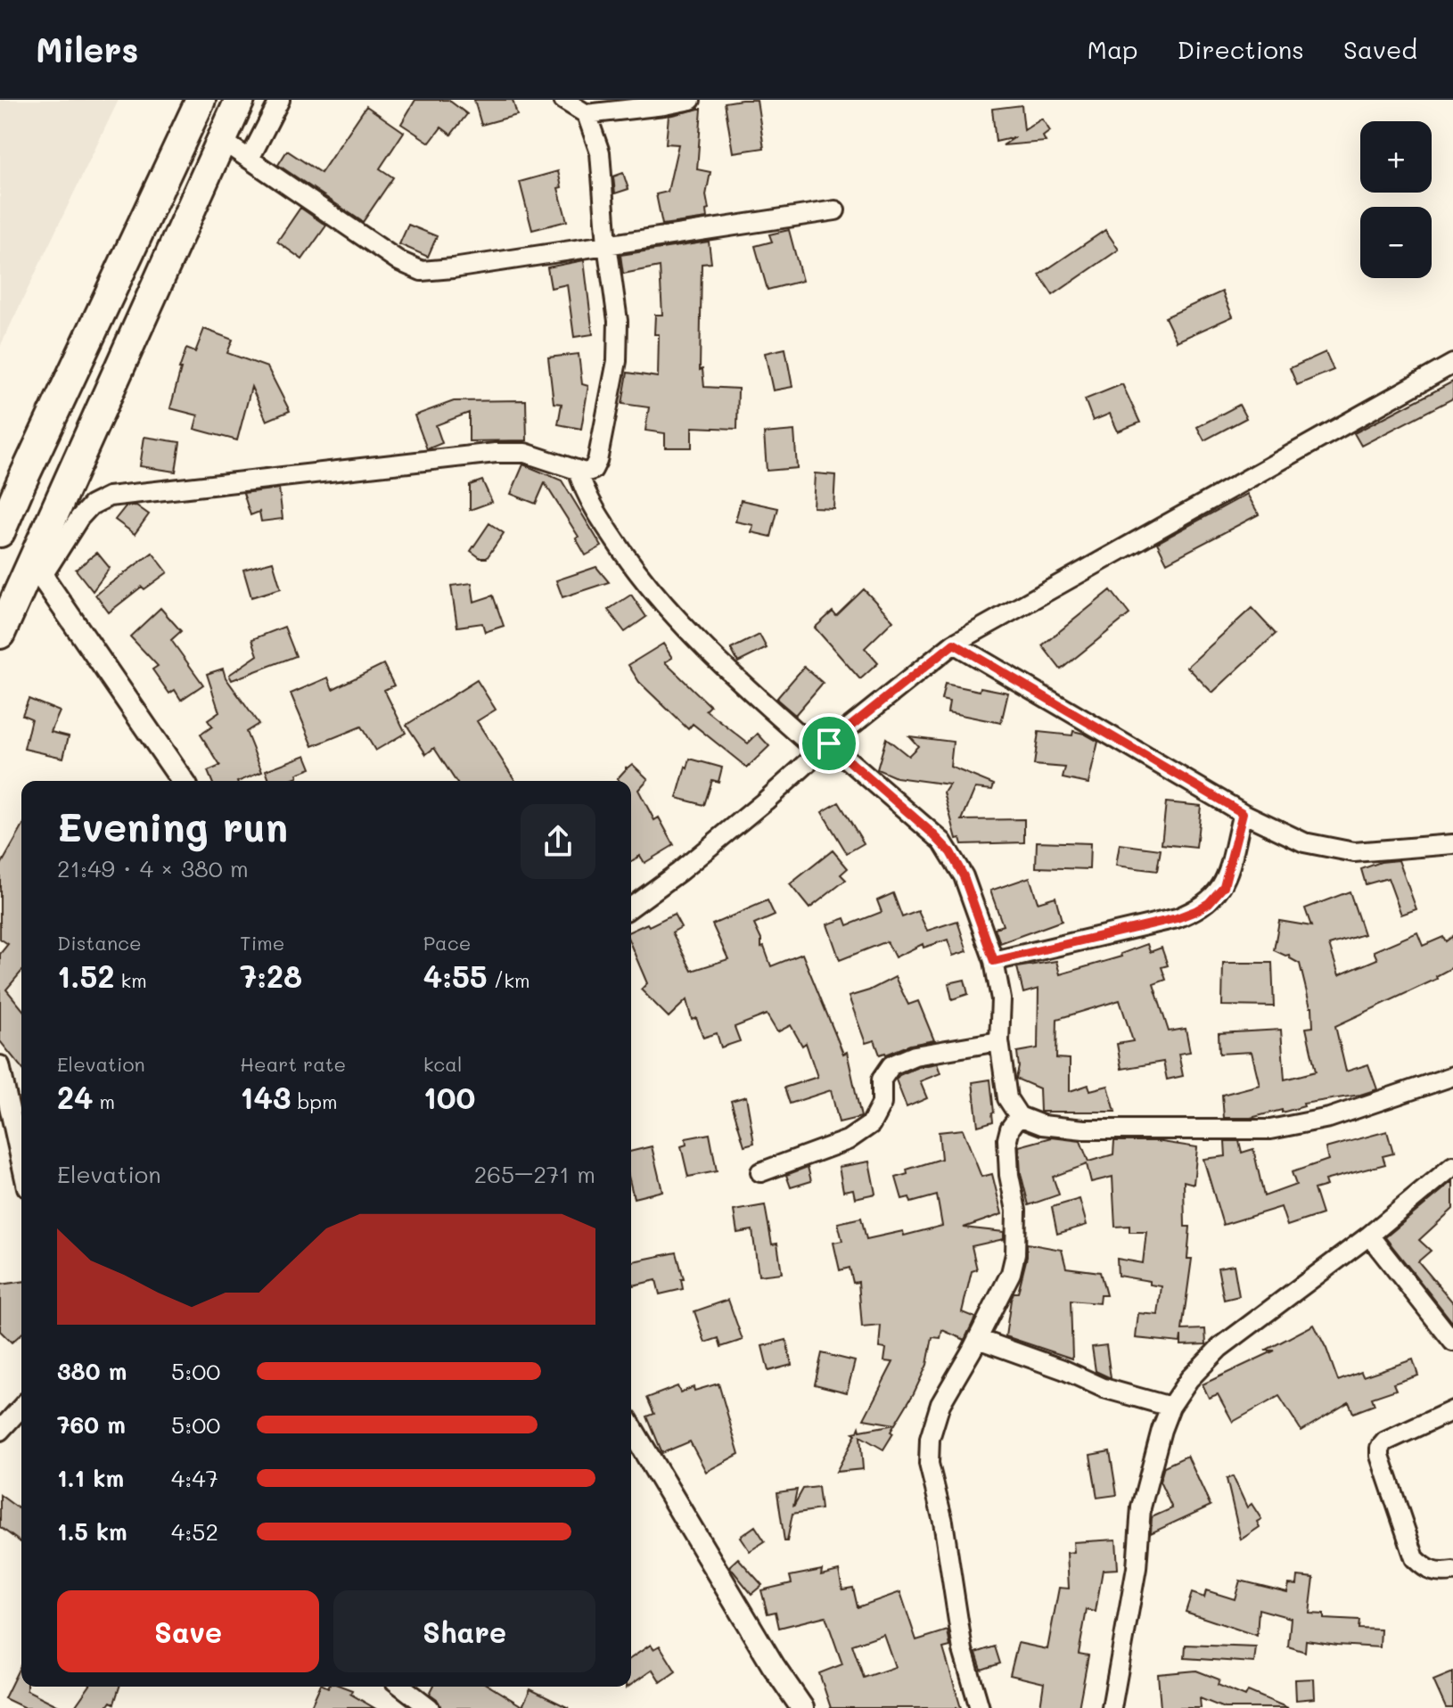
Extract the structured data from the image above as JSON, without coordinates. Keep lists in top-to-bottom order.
{
  "page": {
    "header": "Milers",
    "nav": ["Map", "Directions", "Saved"],
    "map_buttons": ["+", "−"],
    "heading": ["Evening run", "21:49 · 4 × 380 m"],
    "stats": [
      ["Distance", "1.52 km"],
      ["Time", "7:28"],
      ["Pace", "4:55 /km"],
      ["Elevation", "24 m"],
      ["Heart rate", "143 bpm"],
      ["kcal", "100"]
    ],
    "chart": ["Elevation", "265–271 m"],
    "list": [
      {
        "name": "380 m",
        "note": "5:00"
      },
      {
        "name": "760 m",
        "note": "5:00"
      },
      {
        "name": "1.1 km",
        "note": "4:47"
      },
      {
        "name": "1.5 km",
        "note": "4:52"
      }
    ],
    "buttons": ["Save", "Share"]
  }
}
